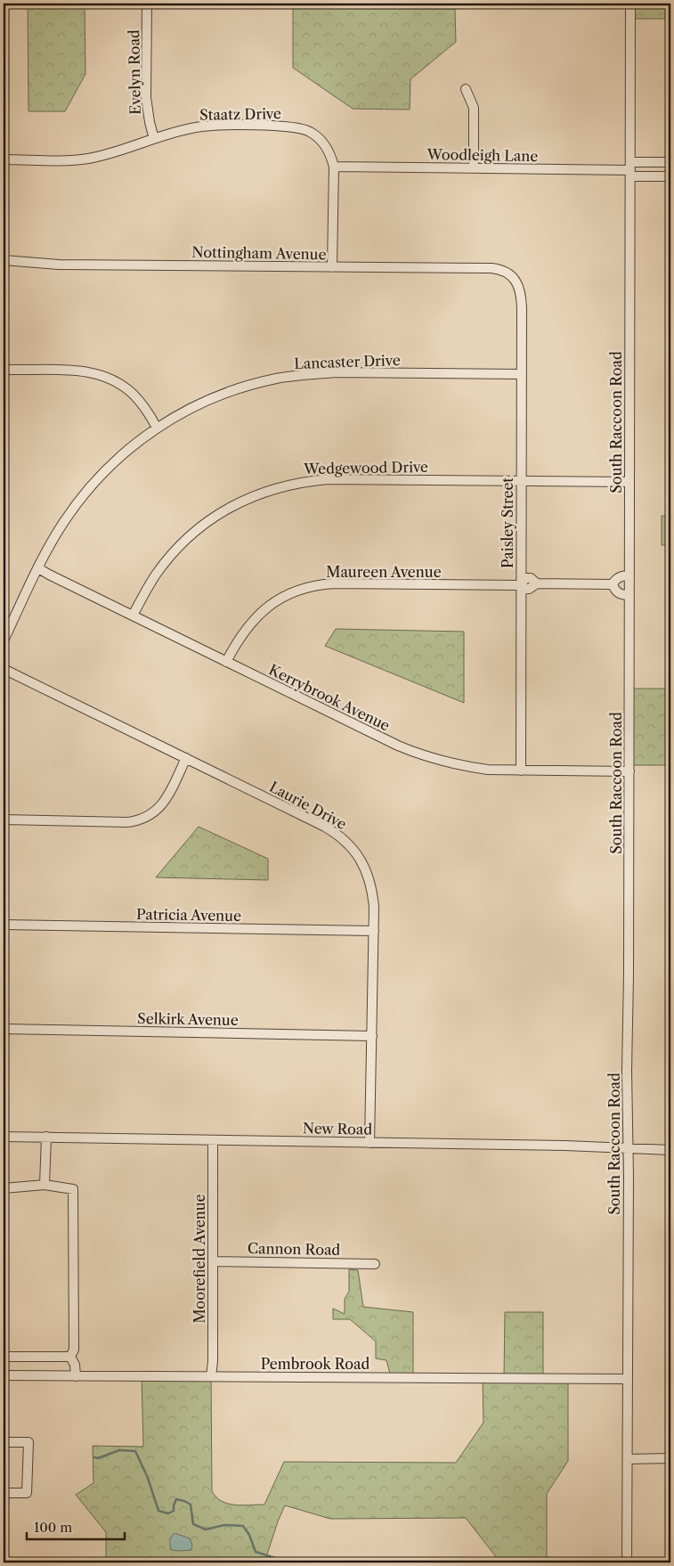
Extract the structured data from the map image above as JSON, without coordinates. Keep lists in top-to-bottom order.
{
  "streets": {
    "street": [
      "Evelyn Road",
      "Staatz Drive",
      "Woodleigh Lane",
      "Nottingham Avenue",
      "Lancaster Drive",
      "South Raccoon Road",
      "Wedgewood Drive",
      "Paisley Street",
      "Maureen Avenue",
      "Kerrybrook Avenue",
      "Laurie Drive",
      "Patricia Avenue",
      "Selkirk Avenue",
      "New Road",
      "Cannon Road",
      "Moorefield Avenue",
      "Pembrook Road"
    ]
  },
  "crossings": [
    ["Evelyn Road", "Staatz Drive"],
    ["Staatz Drive", "Woodleigh Lane"],
    ["Staatz Drive", "Nottingham Avenue"],
    ["Woodleigh Lane", "South Raccoon Road"],
    ["Nottingham Avenue", "Paisley Street"],
    ["Lancaster Drive", "Paisley Street"],
    ["Lancaster Drive", "Kerrybrook Avenue"],
    ["South Raccoon Road", "Wedgewood Drive"],
    ["South Raccoon Road", "Kerrybrook Avenue"],
    ["South Raccoon Road", "New Road"],
    ["South Raccoon Road", "Pembrook Road"],
    ["Wedgewood Drive", "Paisley Street"],
    ["Wedgewood Drive", "Kerrybrook Avenue"],
    ["Paisley Street", "Maureen Avenue"],
    ["Paisley Street", "Kerrybrook Avenue"],
    ["Maureen Avenue", "Kerrybrook Avenue"],
    ["Laurie Drive", "Patricia Avenue"],
    ["Laurie Drive", "Selkirk Avenue"],
    ["Laurie Drive", "New Road"],
    ["New Road", "Moorefield Avenue"],
    ["Cannon Road", "Moorefield Avenue"],
    ["Moorefield Avenue", "Pembrook Road"]
  ],
  "scale_bar": "100 m"
}
